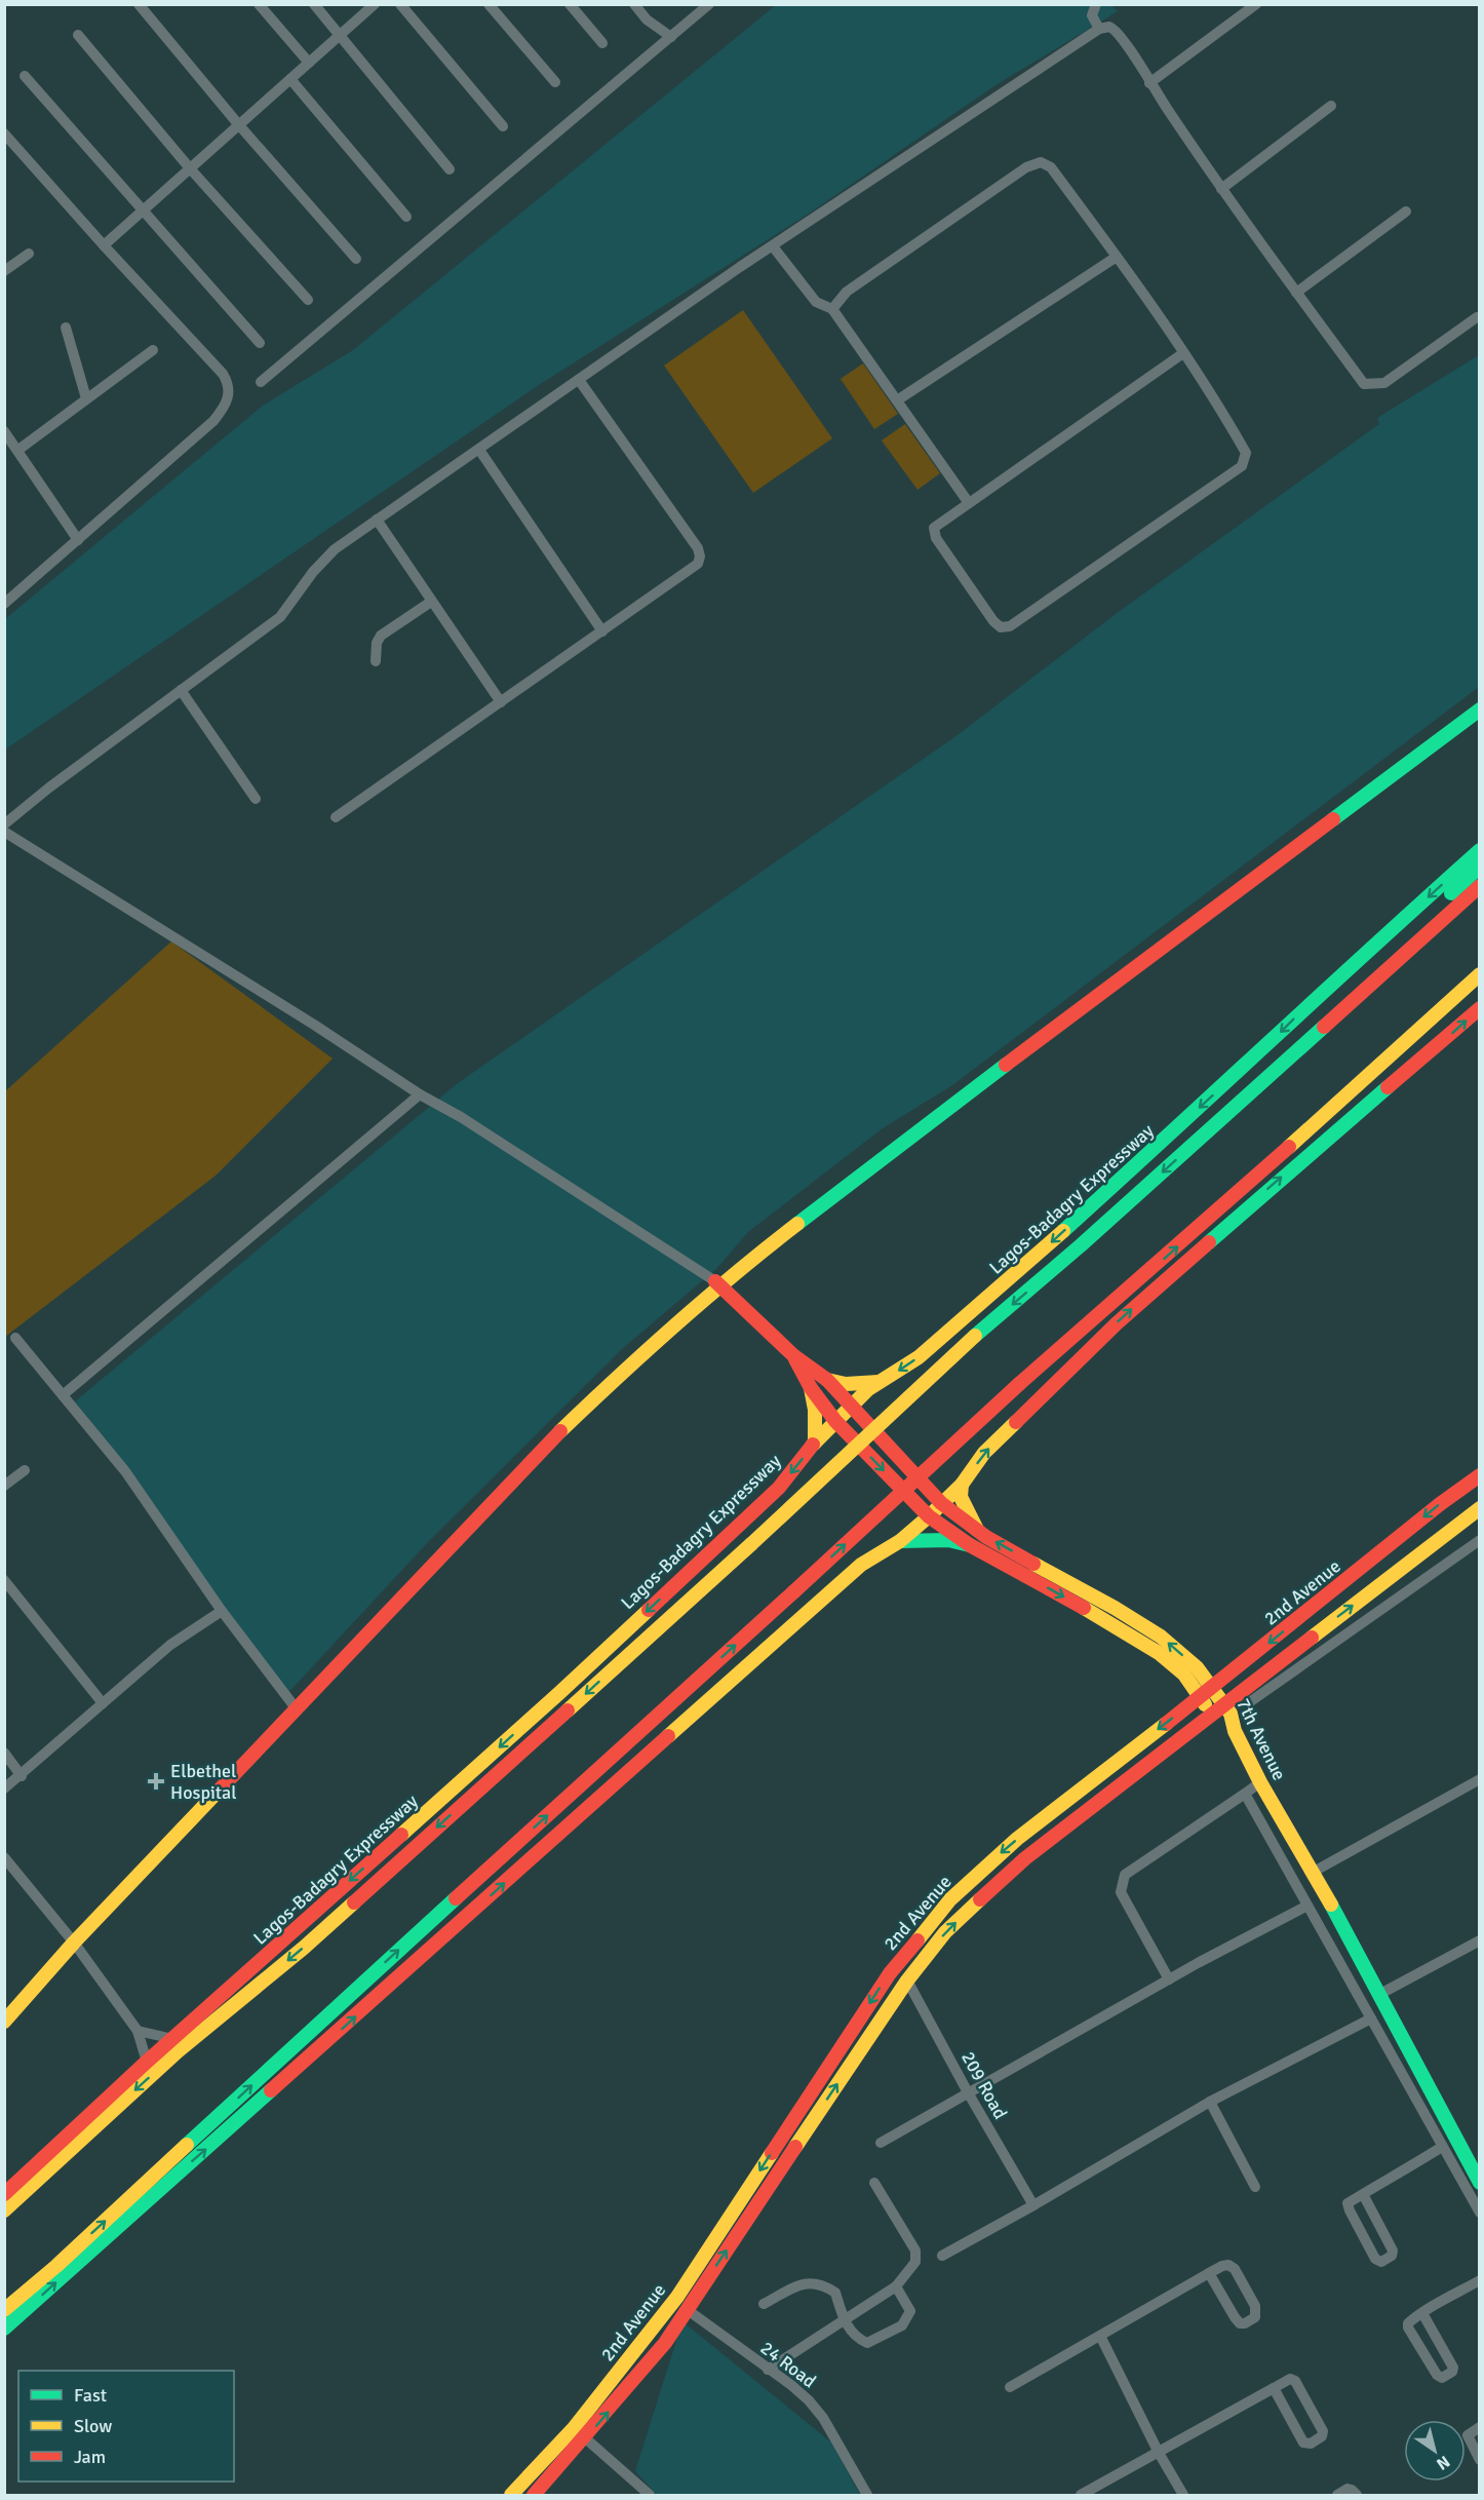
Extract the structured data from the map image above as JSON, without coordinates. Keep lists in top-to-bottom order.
{
  "streets": {
    "main road": ["Lagos-Badagry Expressway", "2nd Avenue", "7th Avenue"],
    "street": ["209 Road", "24 Road"]
  },
  "crossings": [
    ["Lagos-Badagry Expressway", "7th Avenue"],
    ["2nd Avenue", "7th Avenue"],
    ["2nd Avenue", "209 Road"],
    ["2nd Avenue", "24 Road"]
  ],
  "places": {
    "health": ["Elbethel Hospital"]
  },
  "legend": ["Fast", "Slow", "Jam"],
  "north": "bottom right"
}
